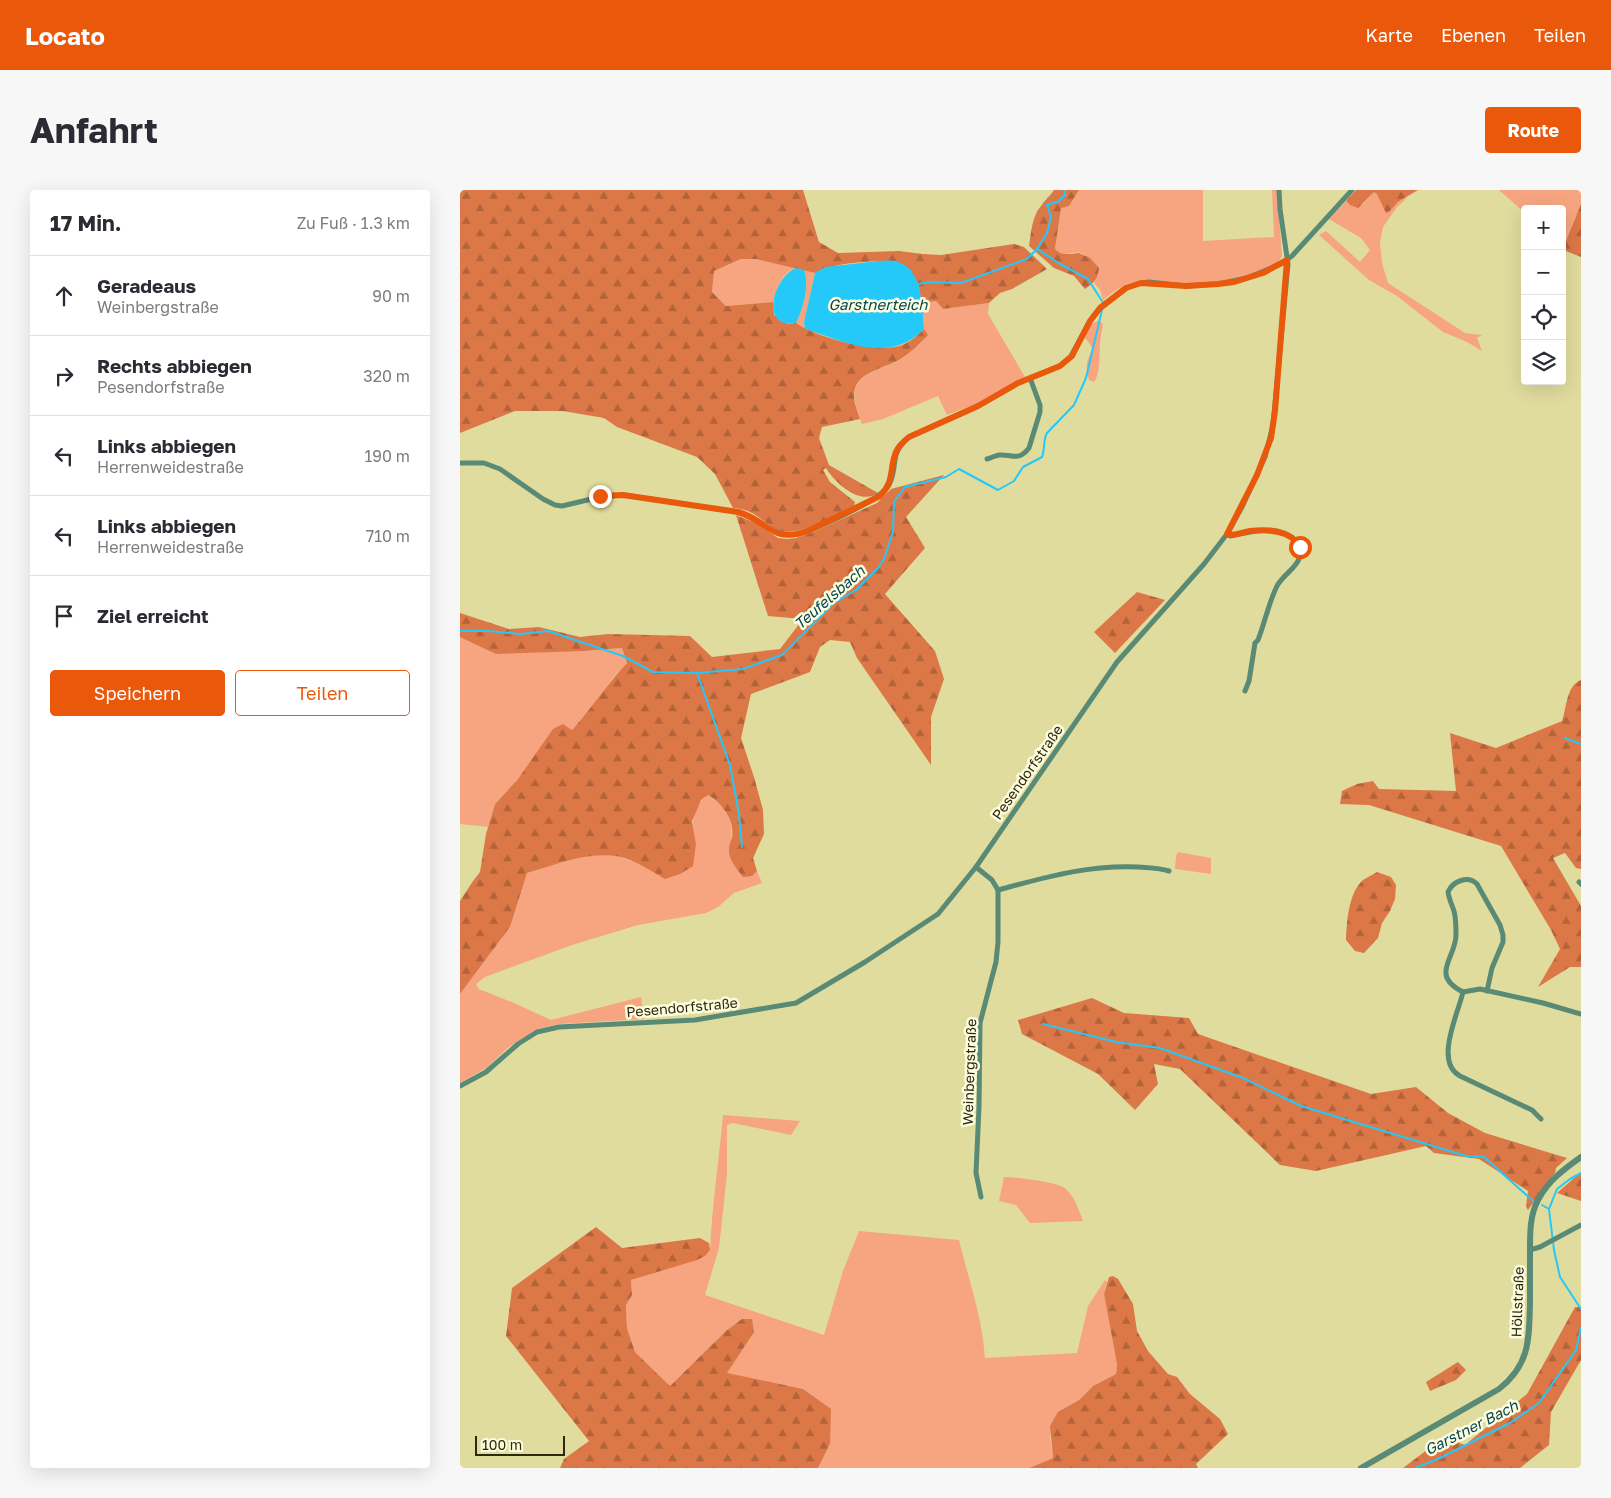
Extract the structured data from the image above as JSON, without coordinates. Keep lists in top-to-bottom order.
{
  "streets": {
    "street": ["Pesendorfstraße", "Weinbergstraße", "Höllstraße"]
  },
  "water": ["Garstnerteich", "Teufelsbach", "Garstner Bach"],
  "scale_bar": "100 m",
  "page": {
    "header": "Locato",
    "nav": ["Karte", "Ebenen", "Teilen"],
    "buttons": [
      "Route",
      ["Speichern", "Teilen"]
    ],
    "title": "Anfahrt",
    "heading": ["17 Min.", "Zu Fuß · 1.3 km"],
    "map_buttons": ["+", "−"],
    "list": [
      ["Geradeaus", "Weinbergstraße", "90 m"],
      ["Rechts abbiegen", "Pesendorfstraße", "320 m"],
      ["Links abbiegen", "Herrenweidestraße", "190 m"],
      ["Links abbiegen", "Herrenweidestraße", "710 m"],
      "Ziel erreicht"
    ],
    "scale": "100 m"
  }
}
